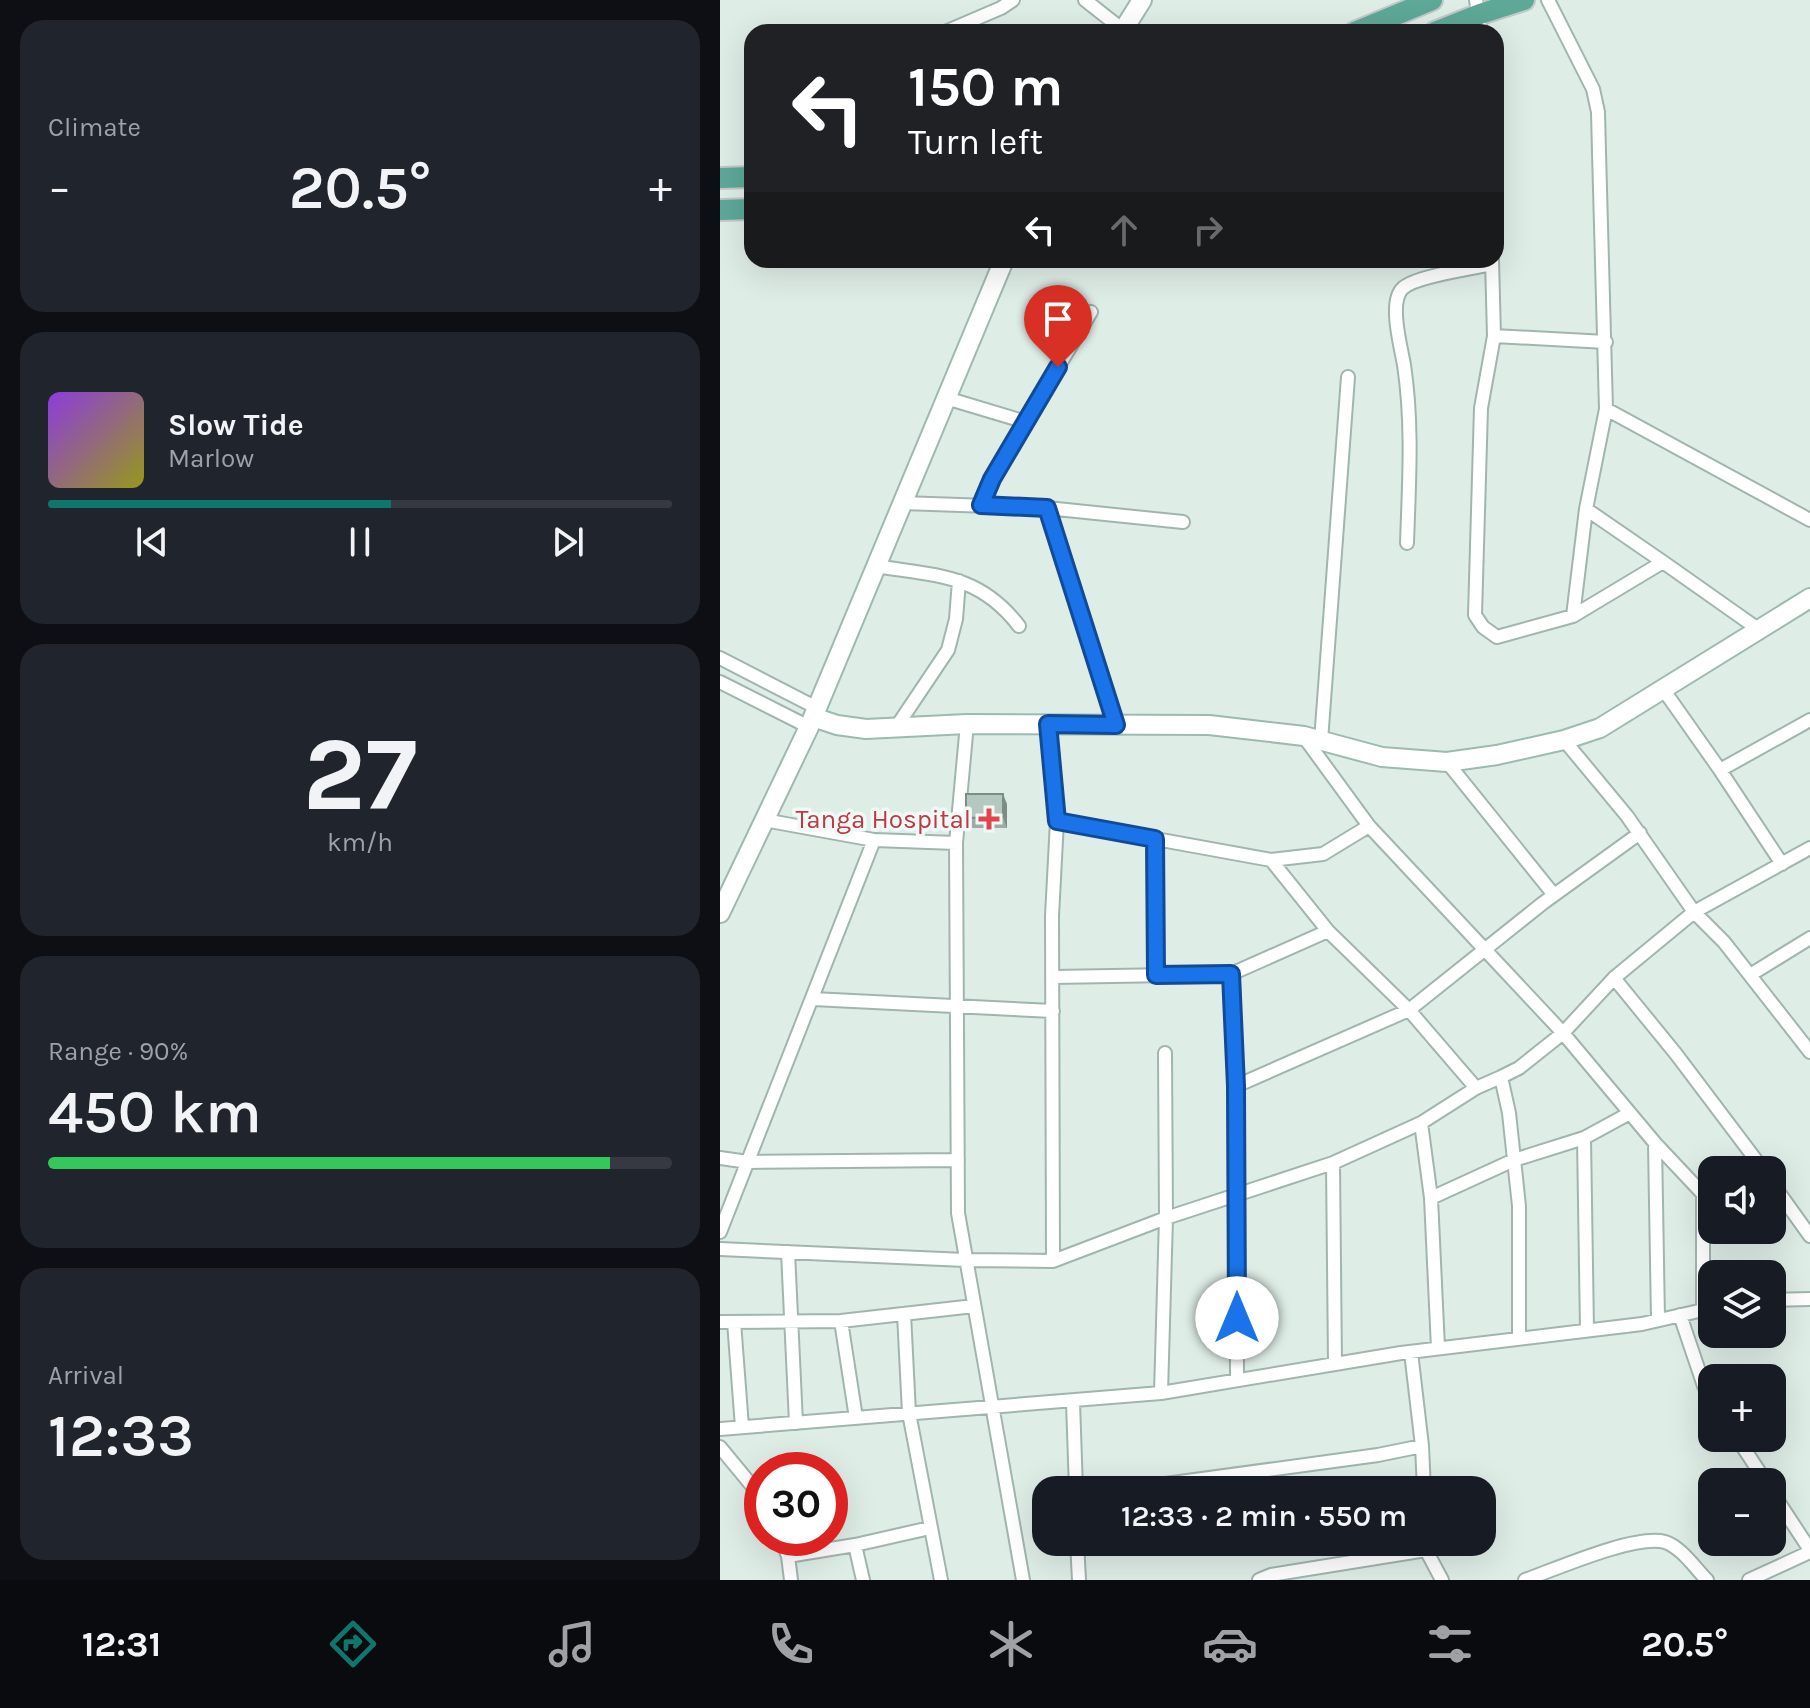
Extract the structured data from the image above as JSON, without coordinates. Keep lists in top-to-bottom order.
{
  "places": {
    "health": ["Tanga Hospital"]
  },
  "page": {
    "tile": [
      "Climate",
      ["27", "km/h"],
      ["Range · 90%", "450 km"],
      ["Arrival", "12:33"]
    ],
    "turn": ["150 m", "Turn left"],
    "heat": ["−", "20.5°", "+"],
    "song": ["Slow Tide", "Marlow"],
    "map_buttons": ["+", "−"],
    "limit": "30",
    "trip": "12:33 · 2 min · 550 m",
    "tabs": ["12:31", "20.5°"]
  }
}
